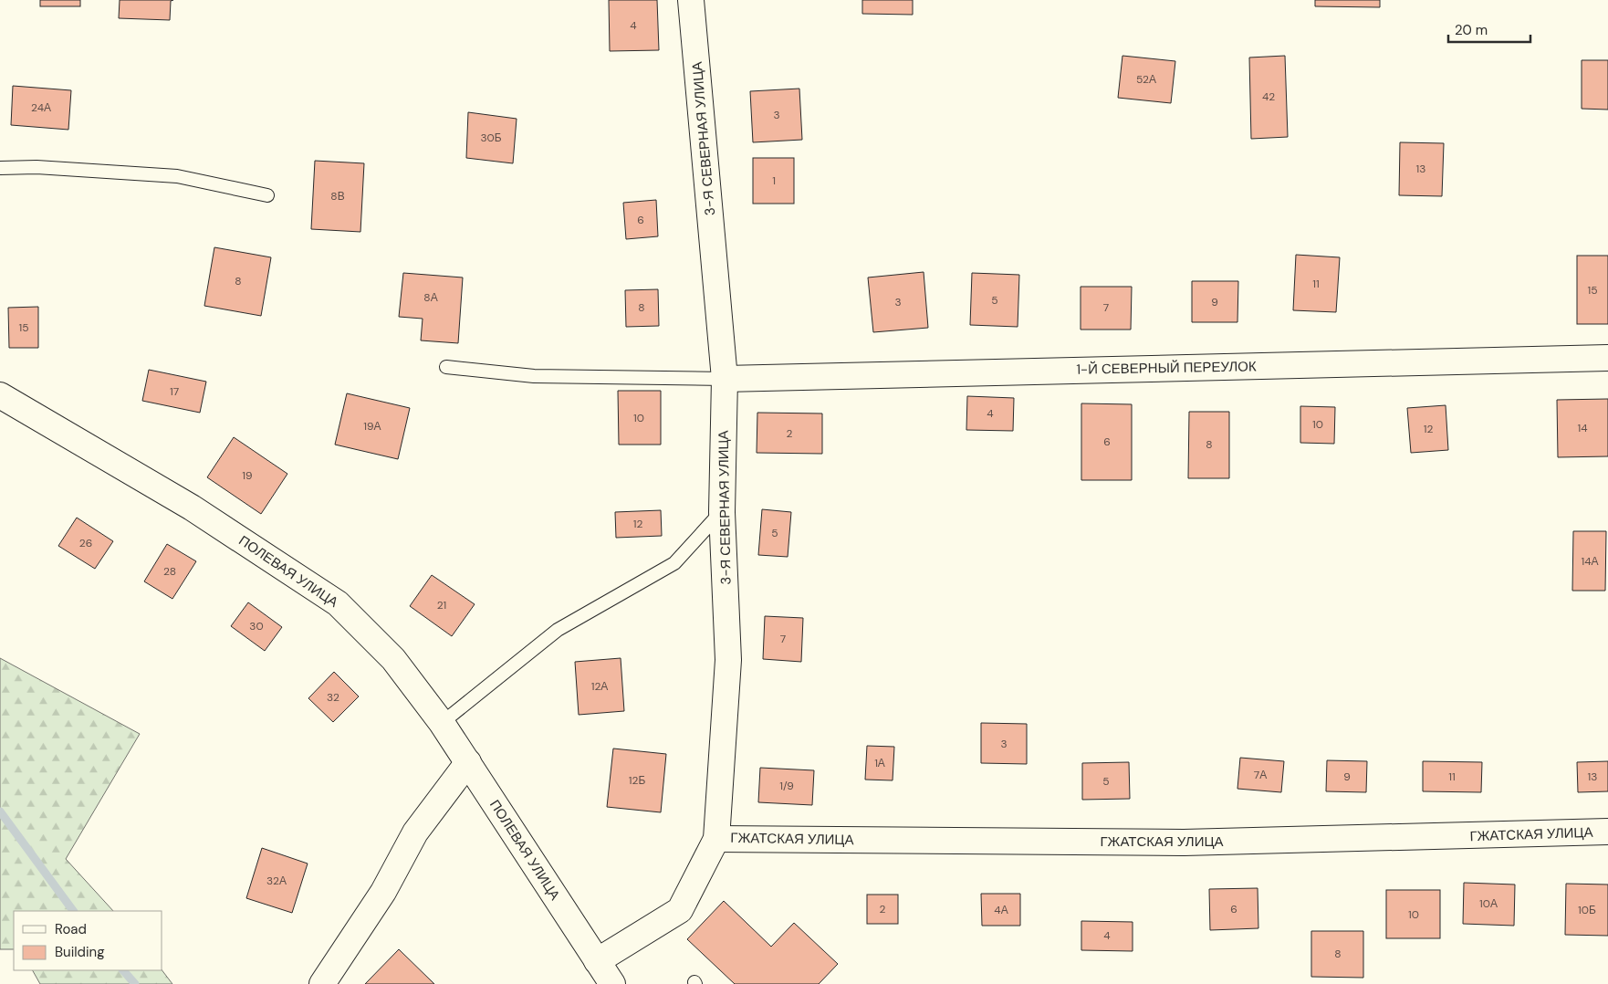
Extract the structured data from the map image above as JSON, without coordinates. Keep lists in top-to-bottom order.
{
  "streets": {
    "street": [
      "3-Я СЕВЕРНАЯ УЛИЦА",
      "1-Й СЕВЕРНЫЙ ПЕРЕУЛОК",
      "ПОЛЕВАЯ УЛИЦА",
      "ГЖАТСКАЯ УЛИЦА"
    ]
  },
  "crossings": [
    ["3-Я СЕВЕРНАЯ УЛИЦА", "1-Й СЕВЕРНЫЙ ПЕРЕУЛОК"],
    ["3-Я СЕВЕРНАЯ УЛИЦА", "ПОЛЕВАЯ УЛИЦА"],
    ["3-Я СЕВЕРНАЯ УЛИЦА", "ГЖАТСКАЯ УЛИЦА"]
  ],
  "house_numbers": [
    "4",
    "52А",
    "42",
    "24А",
    "3",
    "30Б",
    "13",
    "1",
    "8В",
    "6",
    "8",
    "11",
    "15",
    "8А",
    "5",
    "3",
    "9",
    "8",
    "7",
    "15",
    "17",
    "4",
    "10",
    "10",
    "19А",
    "14",
    "12",
    "2",
    "6",
    "8",
    "19",
    "12",
    "5",
    "26",
    "14А",
    "28",
    "21",
    "30",
    "7",
    "12А",
    "32",
    "3",
    "1А",
    "7А",
    "9",
    "11",
    "13",
    "12Б",
    "5",
    "1/9",
    "32А",
    "10А",
    "2",
    "6",
    "4А",
    "10Б",
    "10",
    "4",
    "8"
  ],
  "legend": ["Road", "Building"],
  "scale_bar": "20 m"
}
